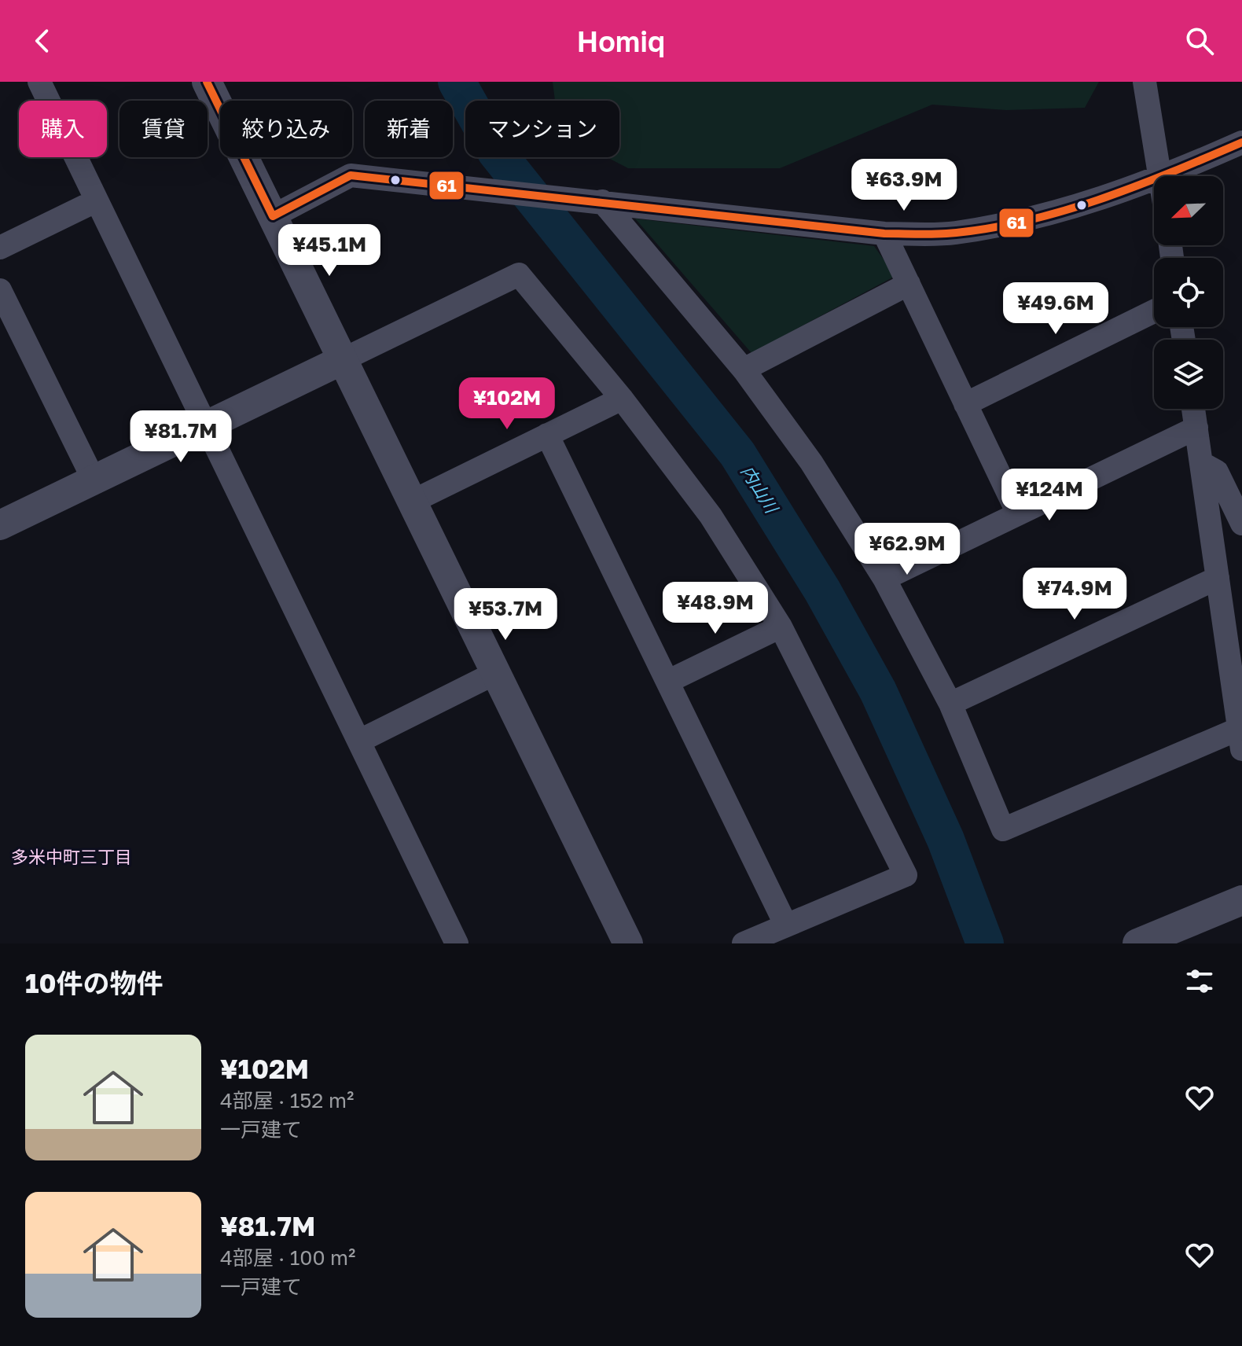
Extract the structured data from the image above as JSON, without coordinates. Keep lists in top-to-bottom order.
{
  "districts": ["多米中町三丁目"],
  "water": ["内山川"],
  "lines": ["transit line 61"],
  "north": "bottom left",
  "page": {
    "header": "Homiq",
    "chip": [
      "購入",
      "賃貸",
      "絞り込み",
      "新着",
      "マンション"
    ],
    "price": [
      "¥63.9M",
      "¥45.1M",
      "¥49.6M",
      "¥102M",
      "¥81.7M",
      "¥124M",
      "¥62.9M",
      "¥74.9M",
      "¥48.9M",
      "¥53.7M"
    ],
    "heading": "10件の物件",
    "list": [
      {
        "name": "¥102M",
        "note": "4部屋 · 152 m² · 一戸建て"
      },
      {
        "name": "¥81.7M",
        "note": "4部屋 · 100 m² · 一戸建て"
      }
    ]
  }
}
